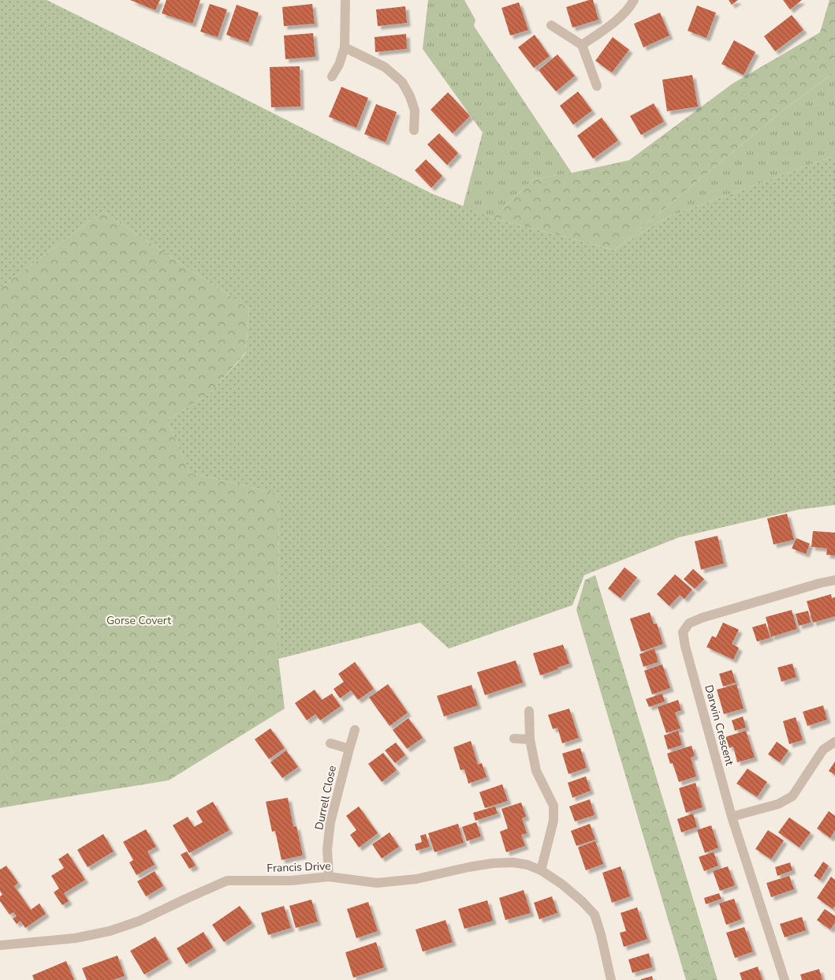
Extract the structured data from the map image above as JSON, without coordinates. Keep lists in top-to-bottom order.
{
  "streets": {
    "street": ["Darwin Crescent", "Durrell Close", "Francis Drive"]
  },
  "crossings": [
    ["Durrell Close", "Francis Drive"]
  ],
  "parks": ["Gorse Covert"]
}
